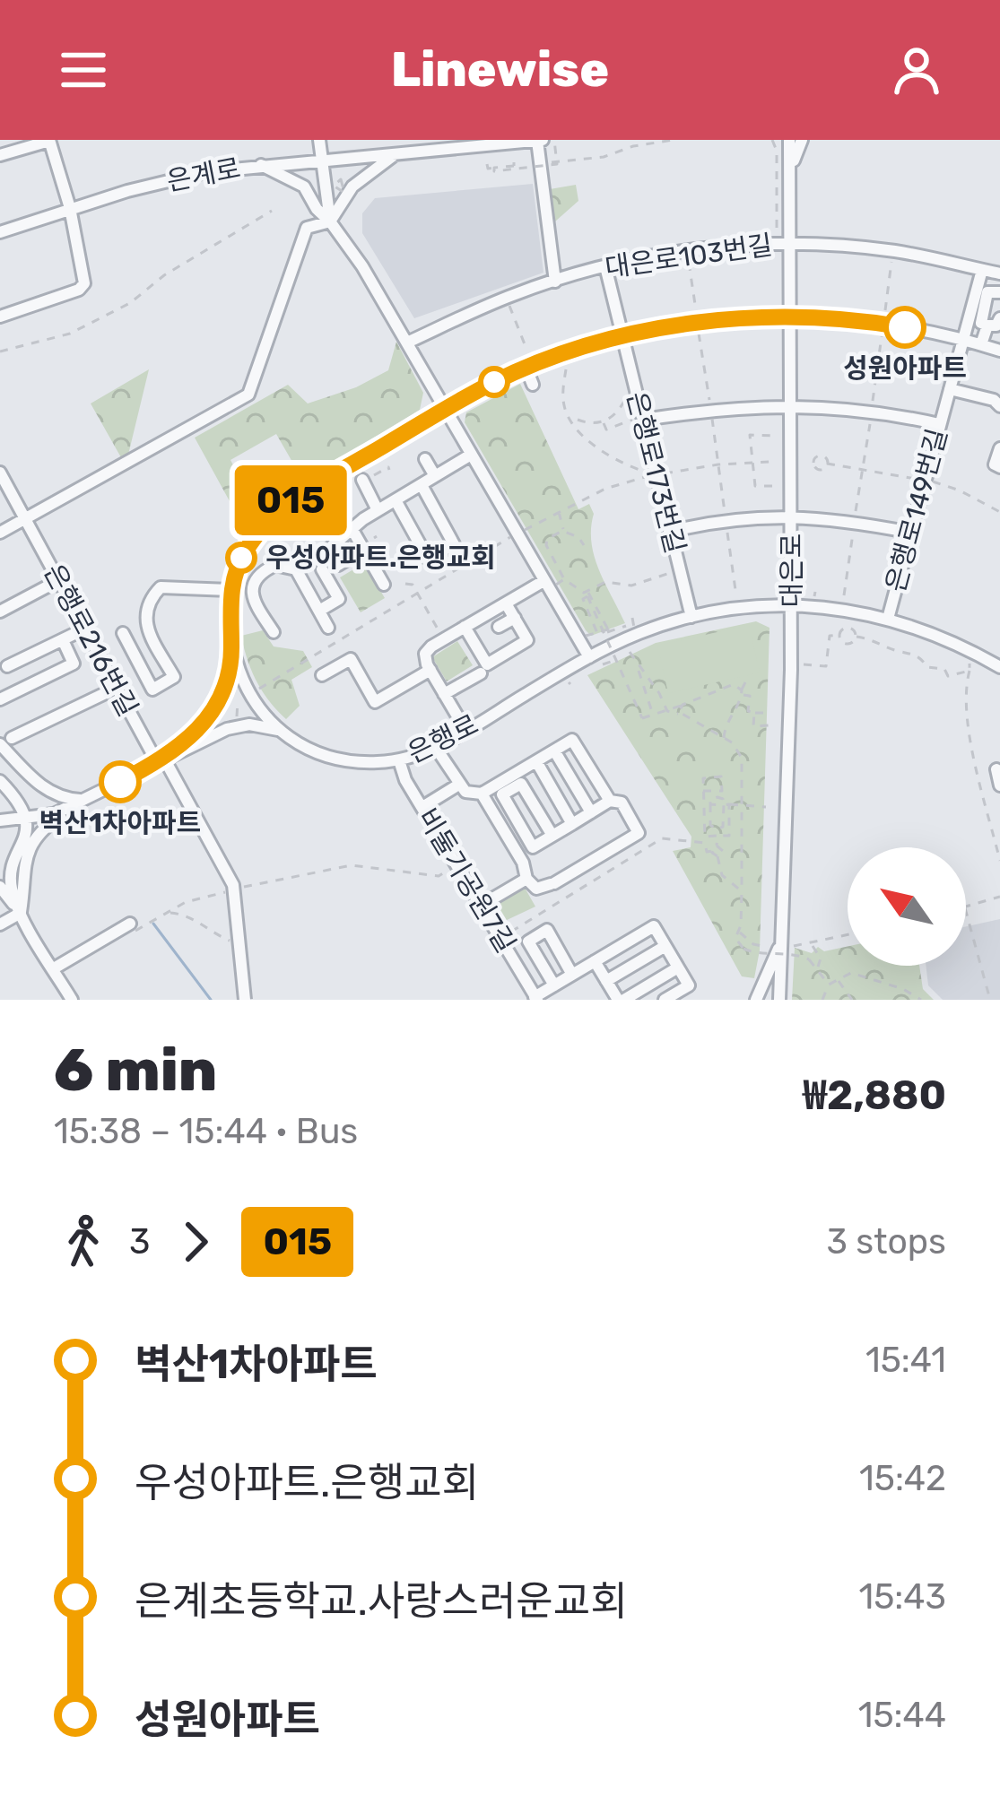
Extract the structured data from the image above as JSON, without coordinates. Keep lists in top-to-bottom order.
{
  "streets": {
    "street": [
      "은계로",
      "대은로103번길",
      "은행로173번길",
      "은행로149번길",
      "대은로",
      "은행로216번길",
      "은행로",
      "비둘기공원7길"
    ]
  },
  "crossings": [
    ["대은로103번길", "은행로173번길"],
    ["대은로103번길", "은행로149번길"],
    ["대은로103번길", "대은로"],
    ["은행로173번길", "은행로"],
    ["은행로149번길", "은행로"],
    ["대은로", "은행로"],
    ["은행로", "비둘기공원7길"]
  ],
  "places": ["성원아파트", "우성아파트.은행교회", "벽산1차아파트"],
  "lines": ["bus line 015"],
  "north": "top left",
  "page": {
    "header": "Linewise",
    "on_map": "015",
    "heading": ["6 min", "15:38 – 15:44 · Bus", "₩2,880"],
    "legs": ["3", "015", "3 stops"],
    "list": [
      {
        "name": "벽산1차아파트",
        "value": "15:41"
      },
      {
        "name": "우성아파트.은행교회",
        "value": "15:42"
      },
      {
        "name": "은계초등학교.사랑스러운교회",
        "value": "15:43"
      },
      {
        "name": "성원아파트",
        "value": "15:44"
      }
    ]
  }
}
